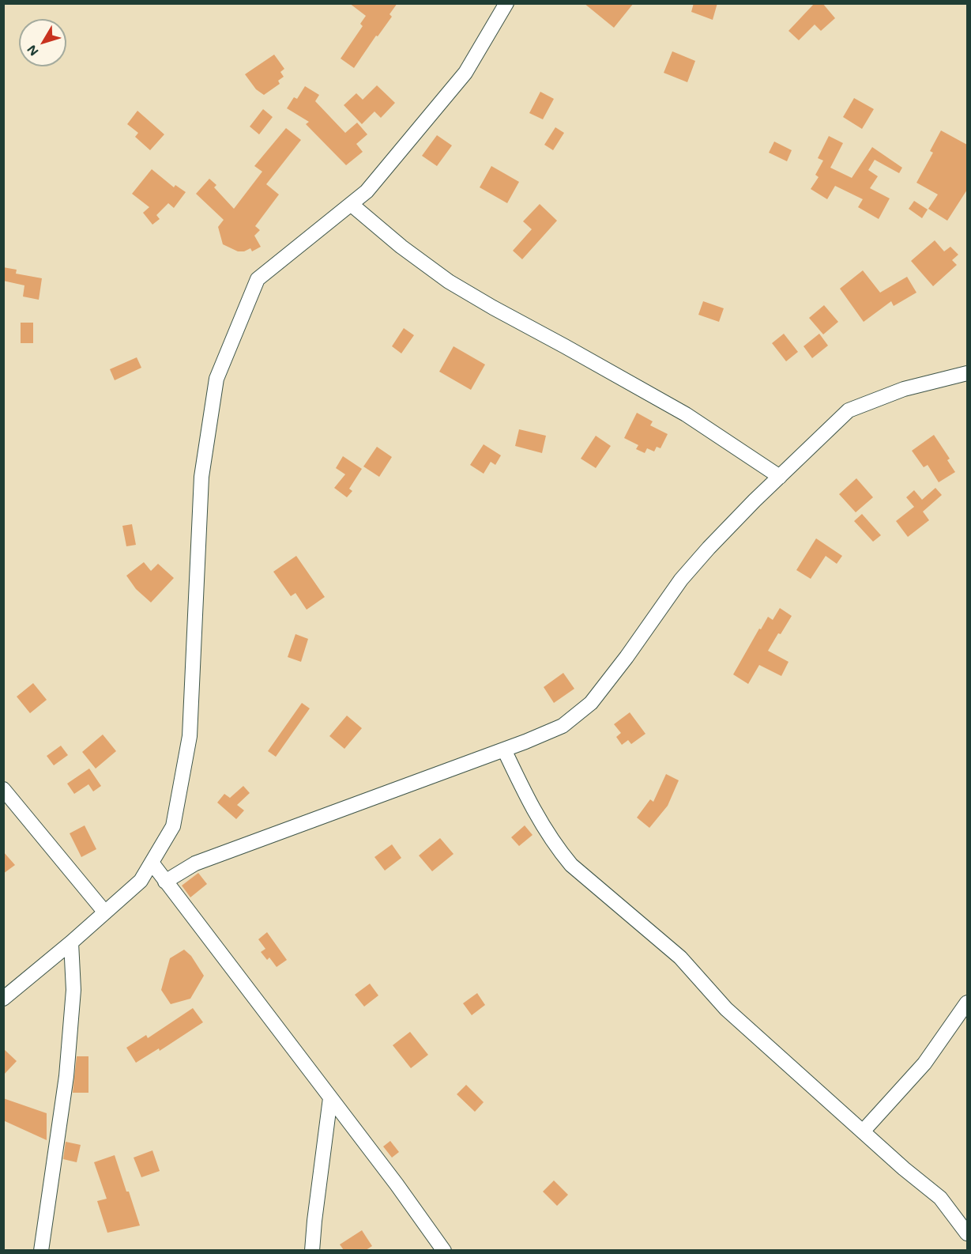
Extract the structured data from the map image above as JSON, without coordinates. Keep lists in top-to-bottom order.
{
  "north": "bottom left"
}
